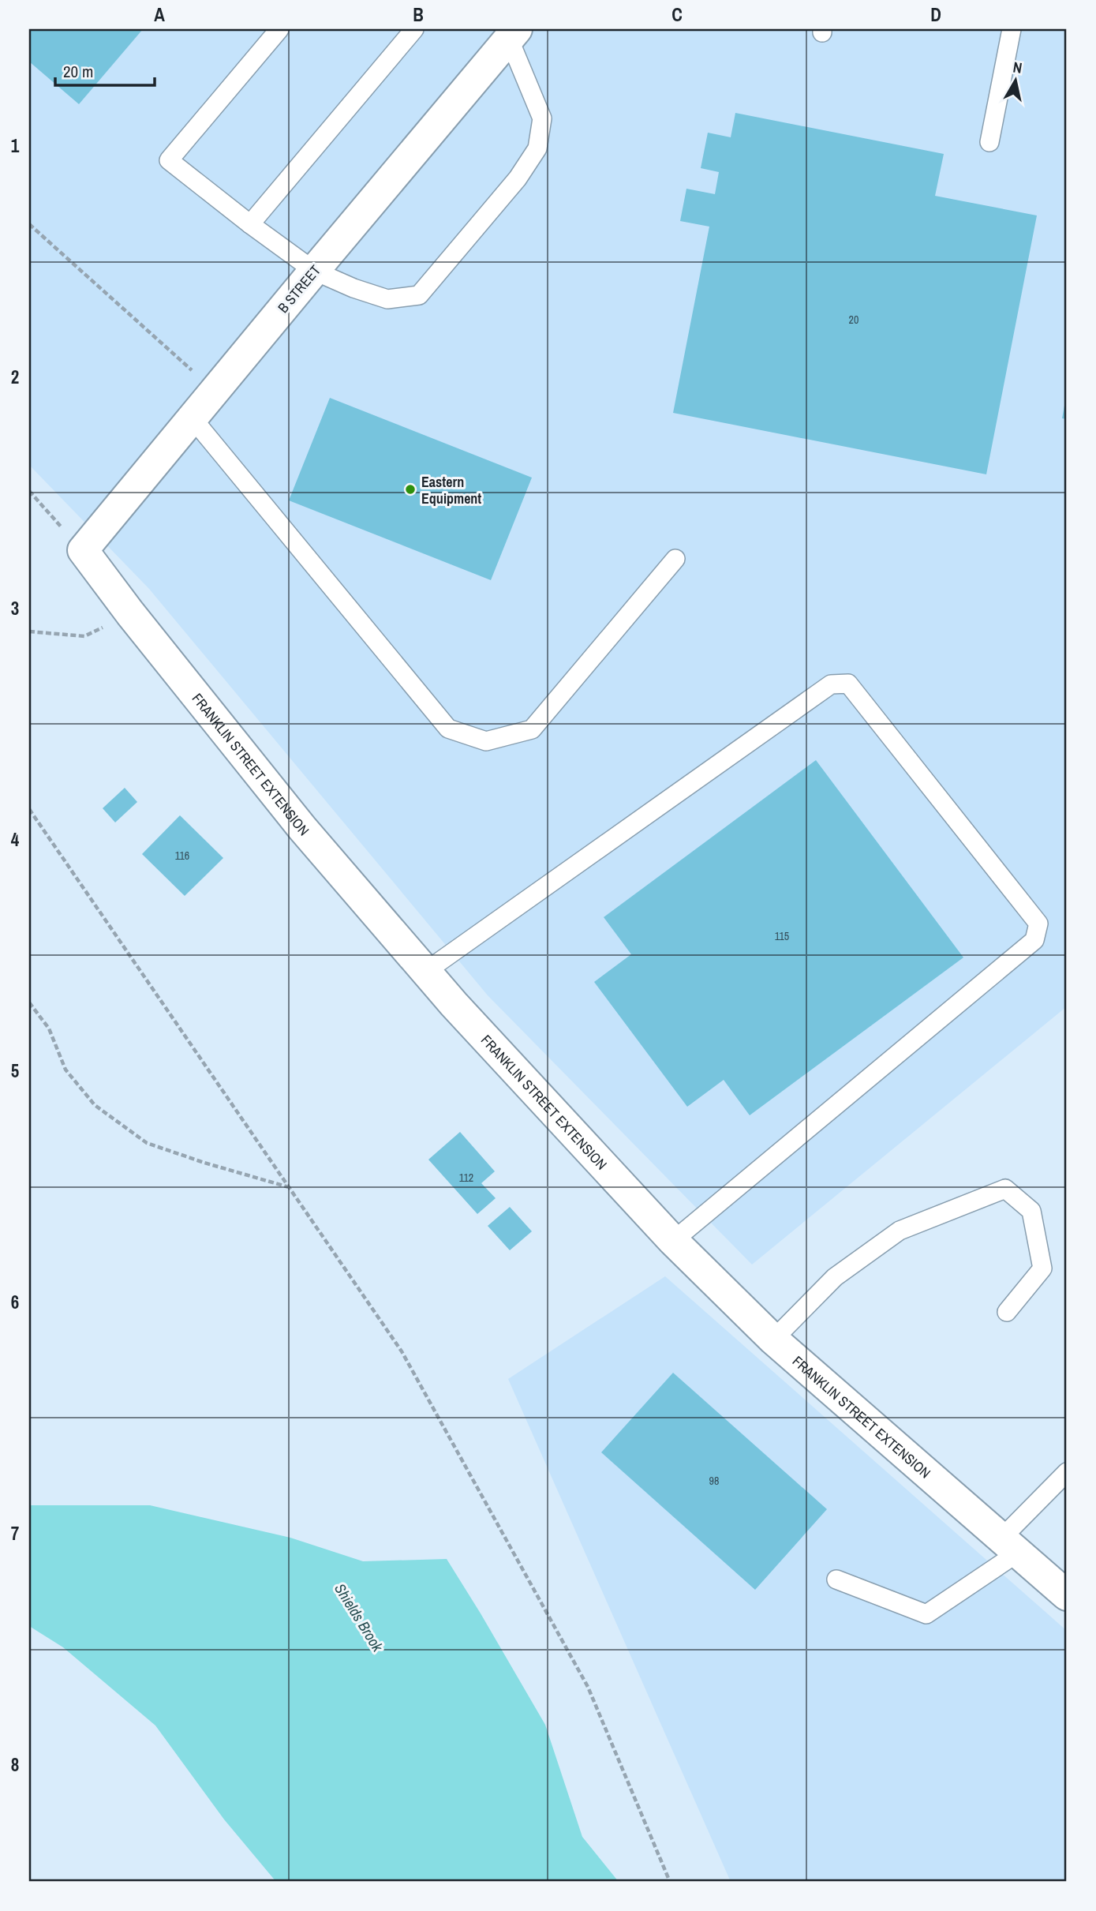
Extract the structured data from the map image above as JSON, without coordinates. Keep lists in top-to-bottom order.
{
  "streets": {
    "street": ["B STREET", "FRANKLIN STREET EXTENSION"]
  },
  "crossings": [
    ["B STREET", "FRANKLIN STREET EXTENSION"]
  ],
  "water": ["Shields Brook"],
  "places": ["Eastern Equipment"],
  "house_numbers": [
    "20",
    "116",
    "115",
    "112",
    "98"
  ],
  "scale_bar": "20 m",
  "north": "top",
  "grid": {
    "columns": [
      "A",
      "B",
      "C",
      "D"
    ],
    "rows": [
      "1",
      "2",
      "3",
      "4",
      "5",
      "6",
      "7",
      "8"
    ]
  }
}
